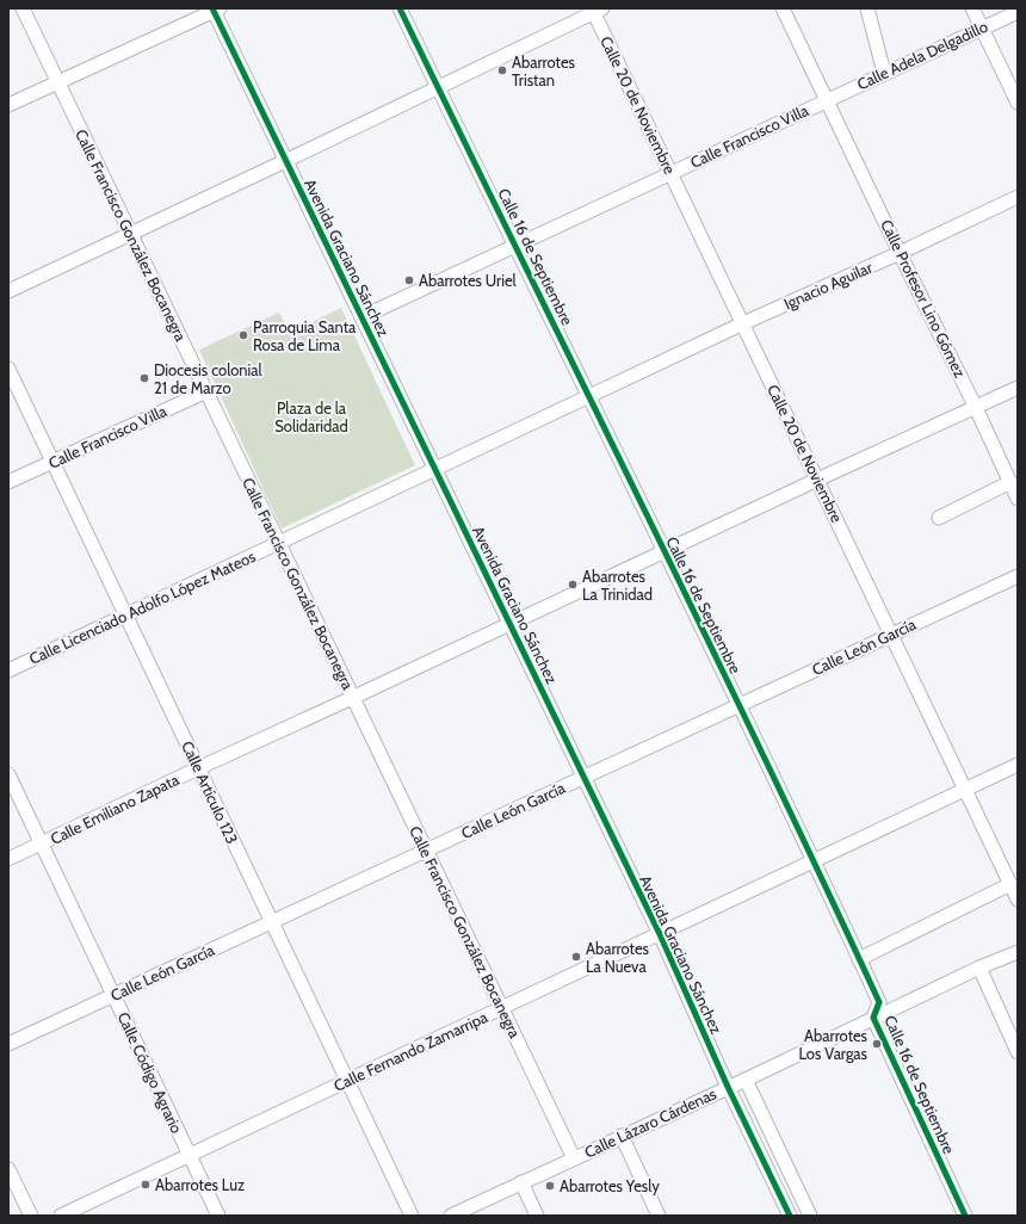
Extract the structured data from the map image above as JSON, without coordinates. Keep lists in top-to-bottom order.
{
  "streets": {
    "street": [
      "Calle Adela Delgadillo",
      "Calle 20 de Noviembre",
      "Calle Francisco Villa",
      "Calle Francisco González Bocanegra",
      "Calle 16 de Septiembre",
      "Avenida Graciano Sánchez",
      "Ignacio Aguilar",
      "Calle Profesor Lino Gómez",
      "Calle Licenciado Adolfo López Mateos",
      "Calle León García",
      "Calle Artículo 123",
      "Calle Emiliano Zapata",
      "Calle Fernando Zamarripa",
      "Calle Código Agrario",
      "Calle Lázaro Cárdenas"
    ]
  },
  "crossings": [
    ["Calle Adela Delgadillo", "Calle Francisco Villa"],
    ["Calle Adela Delgadillo", "Calle Profesor Lino Gómez"],
    ["Calle 20 de Noviembre", "Calle Francisco Villa"],
    ["Calle 20 de Noviembre", "Ignacio Aguilar"],
    ["Calle 20 de Noviembre", "Calle Licenciado Adolfo López Mateos"],
    ["Calle 20 de Noviembre", "Calle León García"],
    ["Calle 20 de Noviembre", "Calle Emiliano Zapata"],
    ["Calle 20 de Noviembre", "Calle Fernando Zamarripa"],
    ["Calle Francisco Villa", "Calle Francisco González Bocanegra"],
    ["Calle Francisco Villa", "Calle 16 de Septiembre"],
    ["Calle Francisco Villa", "Avenida Graciano Sánchez"],
    ["Calle Francisco Villa", "Calle Profesor Lino Gómez"],
    ["Calle Francisco Villa", "Calle Artículo 123"],
    ["Calle Francisco González Bocanegra", "Calle Licenciado Adolfo López Mateos"],
    ["Calle Francisco González Bocanegra", "Calle León García"],
    ["Calle Francisco González Bocanegra", "Calle Emiliano Zapata"],
    ["Calle Francisco González Bocanegra", "Calle Fernando Zamarripa"],
    ["Calle Francisco González Bocanegra", "Calle Lázaro Cárdenas"],
    ["Calle 16 de Septiembre", "Calle Licenciado Adolfo López Mateos"],
    ["Calle 16 de Septiembre", "Calle León García"],
    ["Calle 16 de Septiembre", "Calle Emiliano Zapata"],
    ["Calle 16 de Septiembre", "Calle Fernando Zamarripa"],
    ["Calle 16 de Septiembre", "Calle Lázaro Cárdenas"],
    ["Avenida Graciano Sánchez", "Calle Licenciado Adolfo López Mateos"],
    ["Avenida Graciano Sánchez", "Calle León García"],
    ["Avenida Graciano Sánchez", "Calle Emiliano Zapata"],
    ["Avenida Graciano Sánchez", "Calle Fernando Zamarripa"],
    ["Avenida Graciano Sánchez", "Calle Lázaro Cárdenas"],
    ["Ignacio Aguilar", "Calle Profesor Lino Gómez"],
    ["Ignacio Aguilar", "Calle Licenciado Adolfo López Mateos"],
    ["Calle Profesor Lino Gómez", "Calle Emiliano Zapata"],
    ["Calle Licenciado Adolfo López Mateos", "Calle Artículo 123"],
    ["Calle León García", "Calle Artículo 123"],
    ["Calle León García", "Calle Código Agrario"],
    ["Calle Artículo 123", "Calle Emiliano Zapata"],
    ["Calle Artículo 123", "Calle Fernando Zamarripa"],
    ["Calle Emiliano Zapata", "Calle Código Agrario"],
    ["Calle Fernando Zamarripa", "Calle Código Agrario"]
  ],
  "parks": ["Plaza de la Solidaridad"],
  "places": [
    "Abarrotes Tristan",
    "Abarrotes Uriel",
    "Parroquia Santa Rosa de Lima",
    "Diocesis colonial 21 de Marzo",
    "Abarrotes La Trinidad",
    "Abarrotes La Nueva",
    "Abarrotes Los Vargas",
    "Abarrotes Luz",
    "Abarrotes Yesly"
  ]
}
